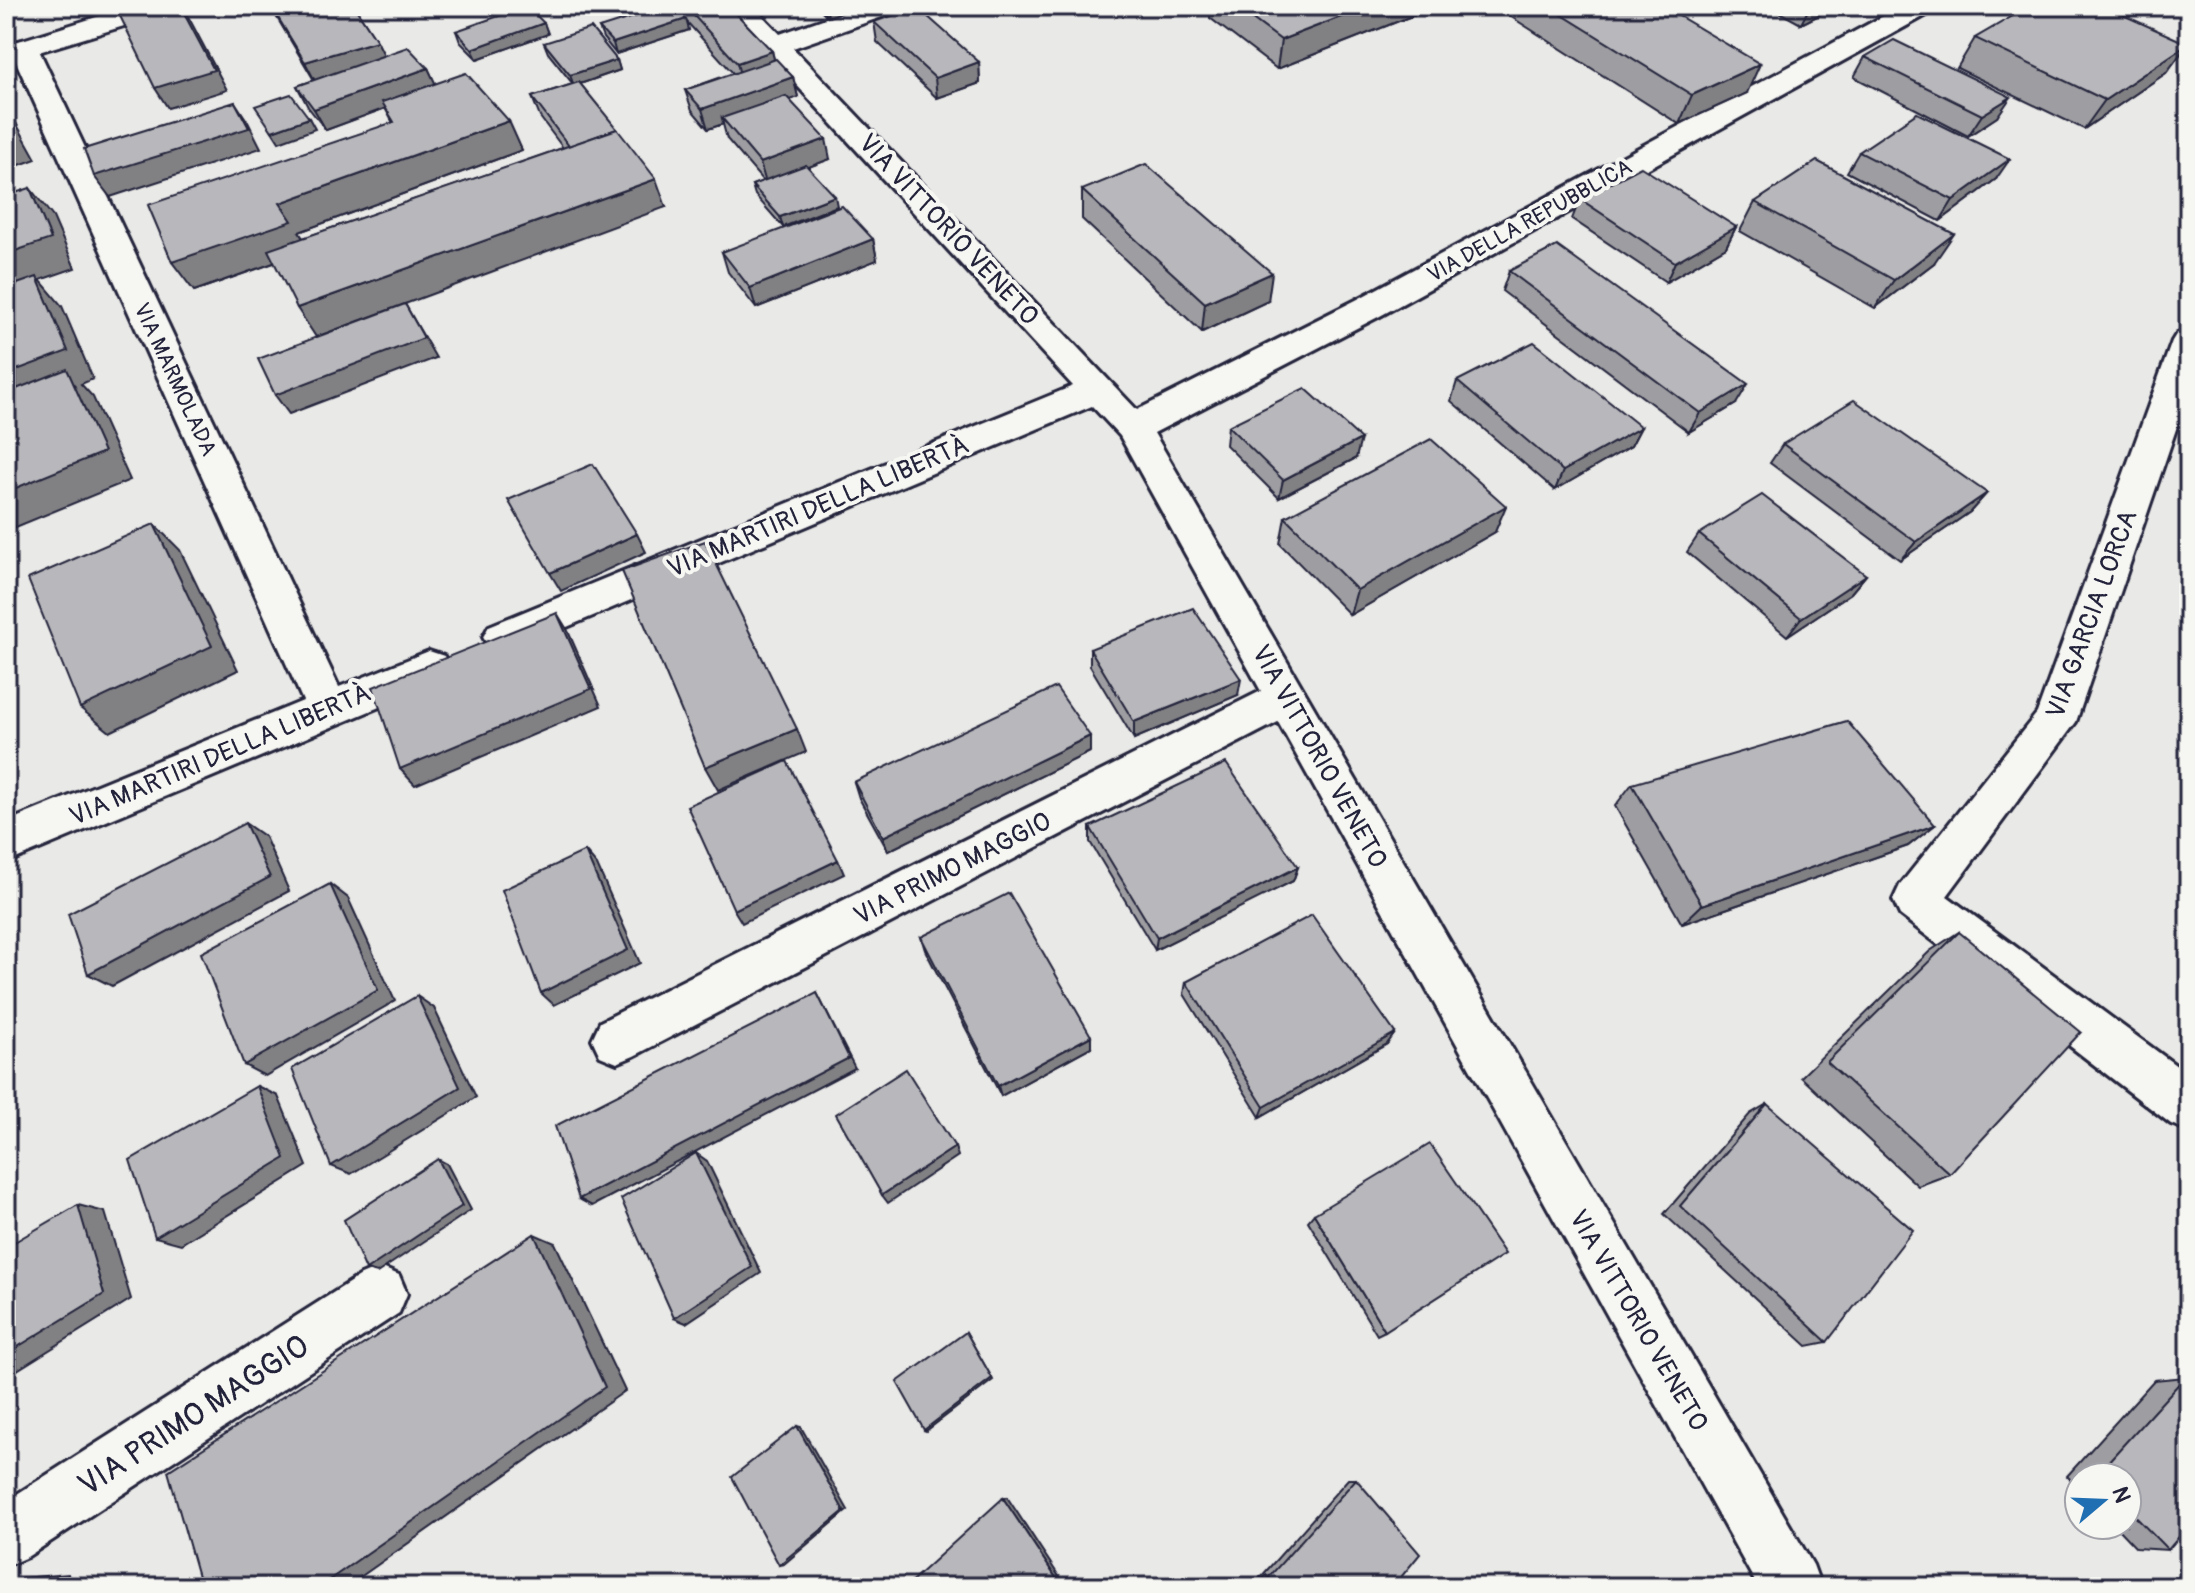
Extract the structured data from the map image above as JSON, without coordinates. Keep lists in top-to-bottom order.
{
  "streets": {
    "street": [
      "VIA DELLA REPUBBLICA",
      "VIA VITTORIO VENETO",
      "VIA MARMOLADA",
      "VIA MARTIRI DELLA LIBERTÀ",
      "VIA GARCIA LORCA",
      "VIA PRIMO MAGGIO"
    ]
  },
  "crossings": [
    ["VIA DELLA REPUBBLICA", "VIA VITTORIO VENETO"],
    ["VIA VITTORIO VENETO", "VIA MARTIRI DELLA LIBERTÀ"],
    ["VIA VITTORIO VENETO", "VIA PRIMO MAGGIO"],
    ["VIA MARMOLADA", "VIA MARTIRI DELLA LIBERTÀ"]
  ],
  "north": "right"
}
